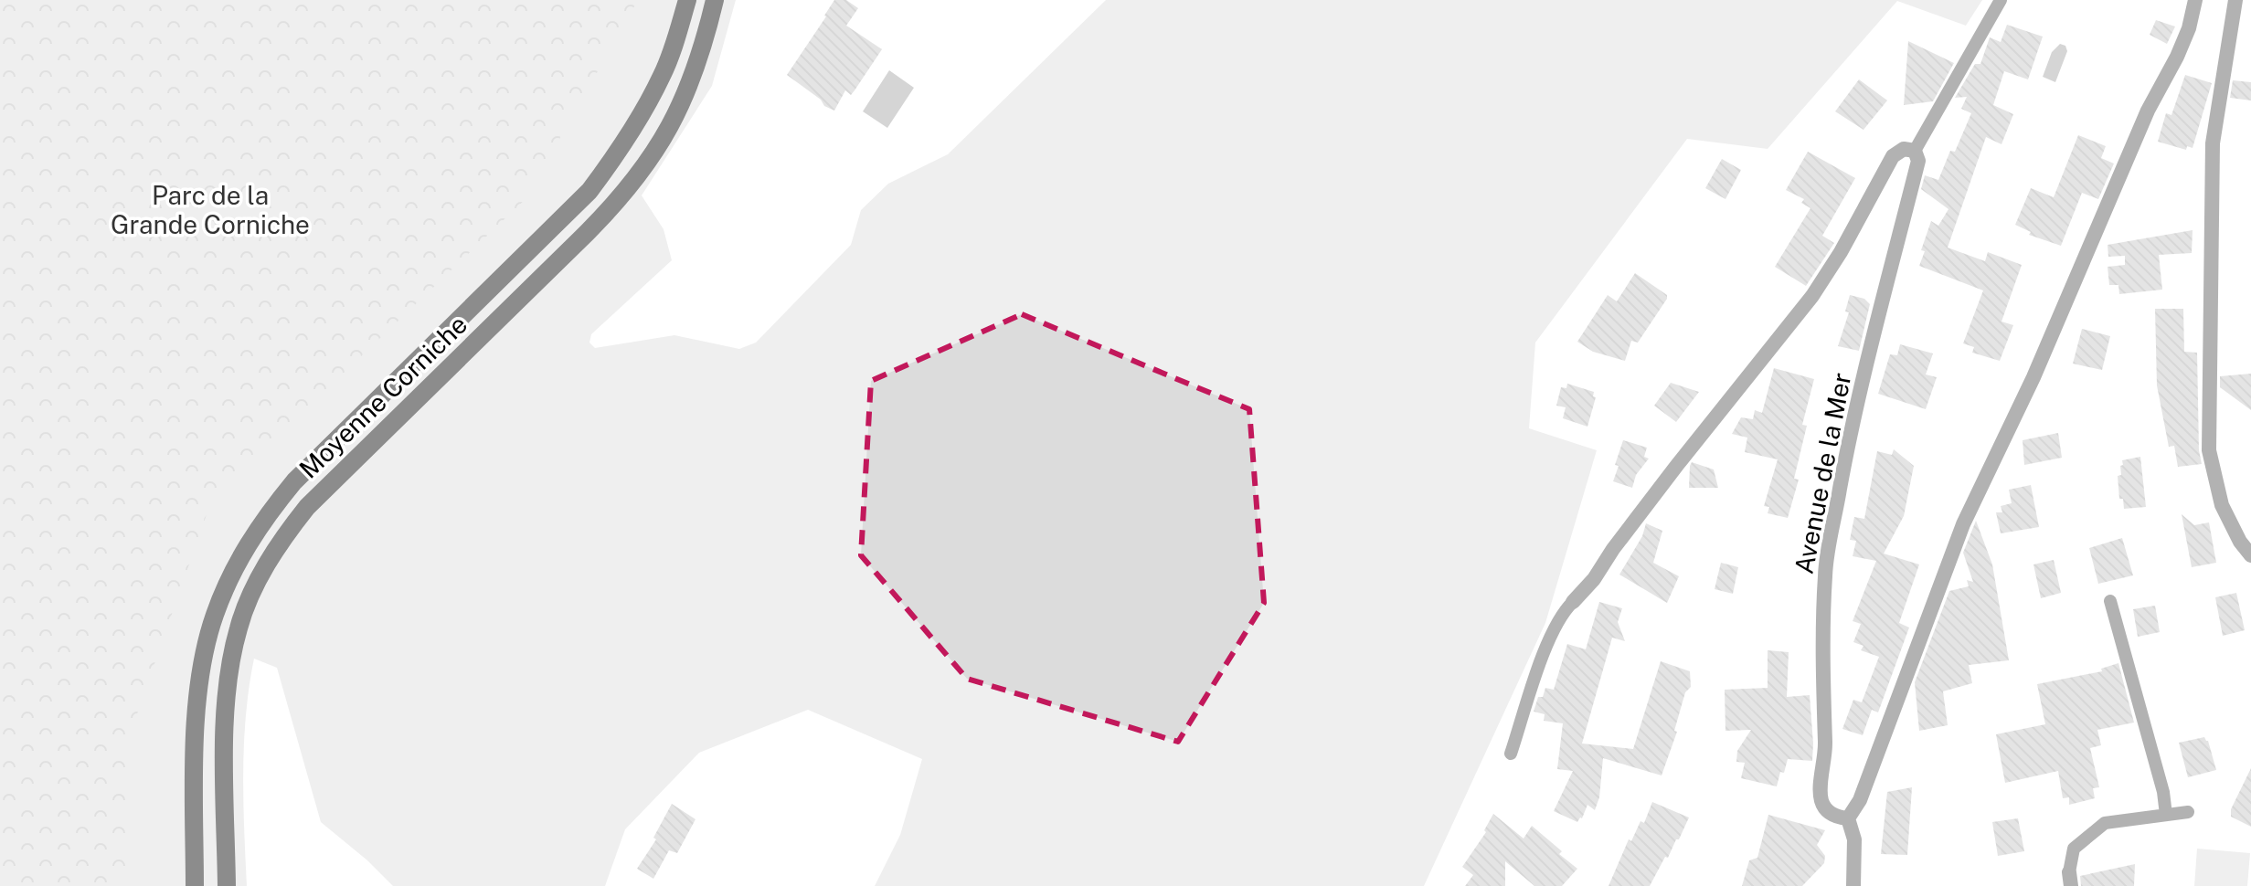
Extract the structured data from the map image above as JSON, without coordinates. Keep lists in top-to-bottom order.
{
  "streets": {
    "main road": ["Moyenne Corniche"],
    "street": ["Avenue de la Mer"]
  },
  "parks": ["Parc de la Grande Corniche"]
}
